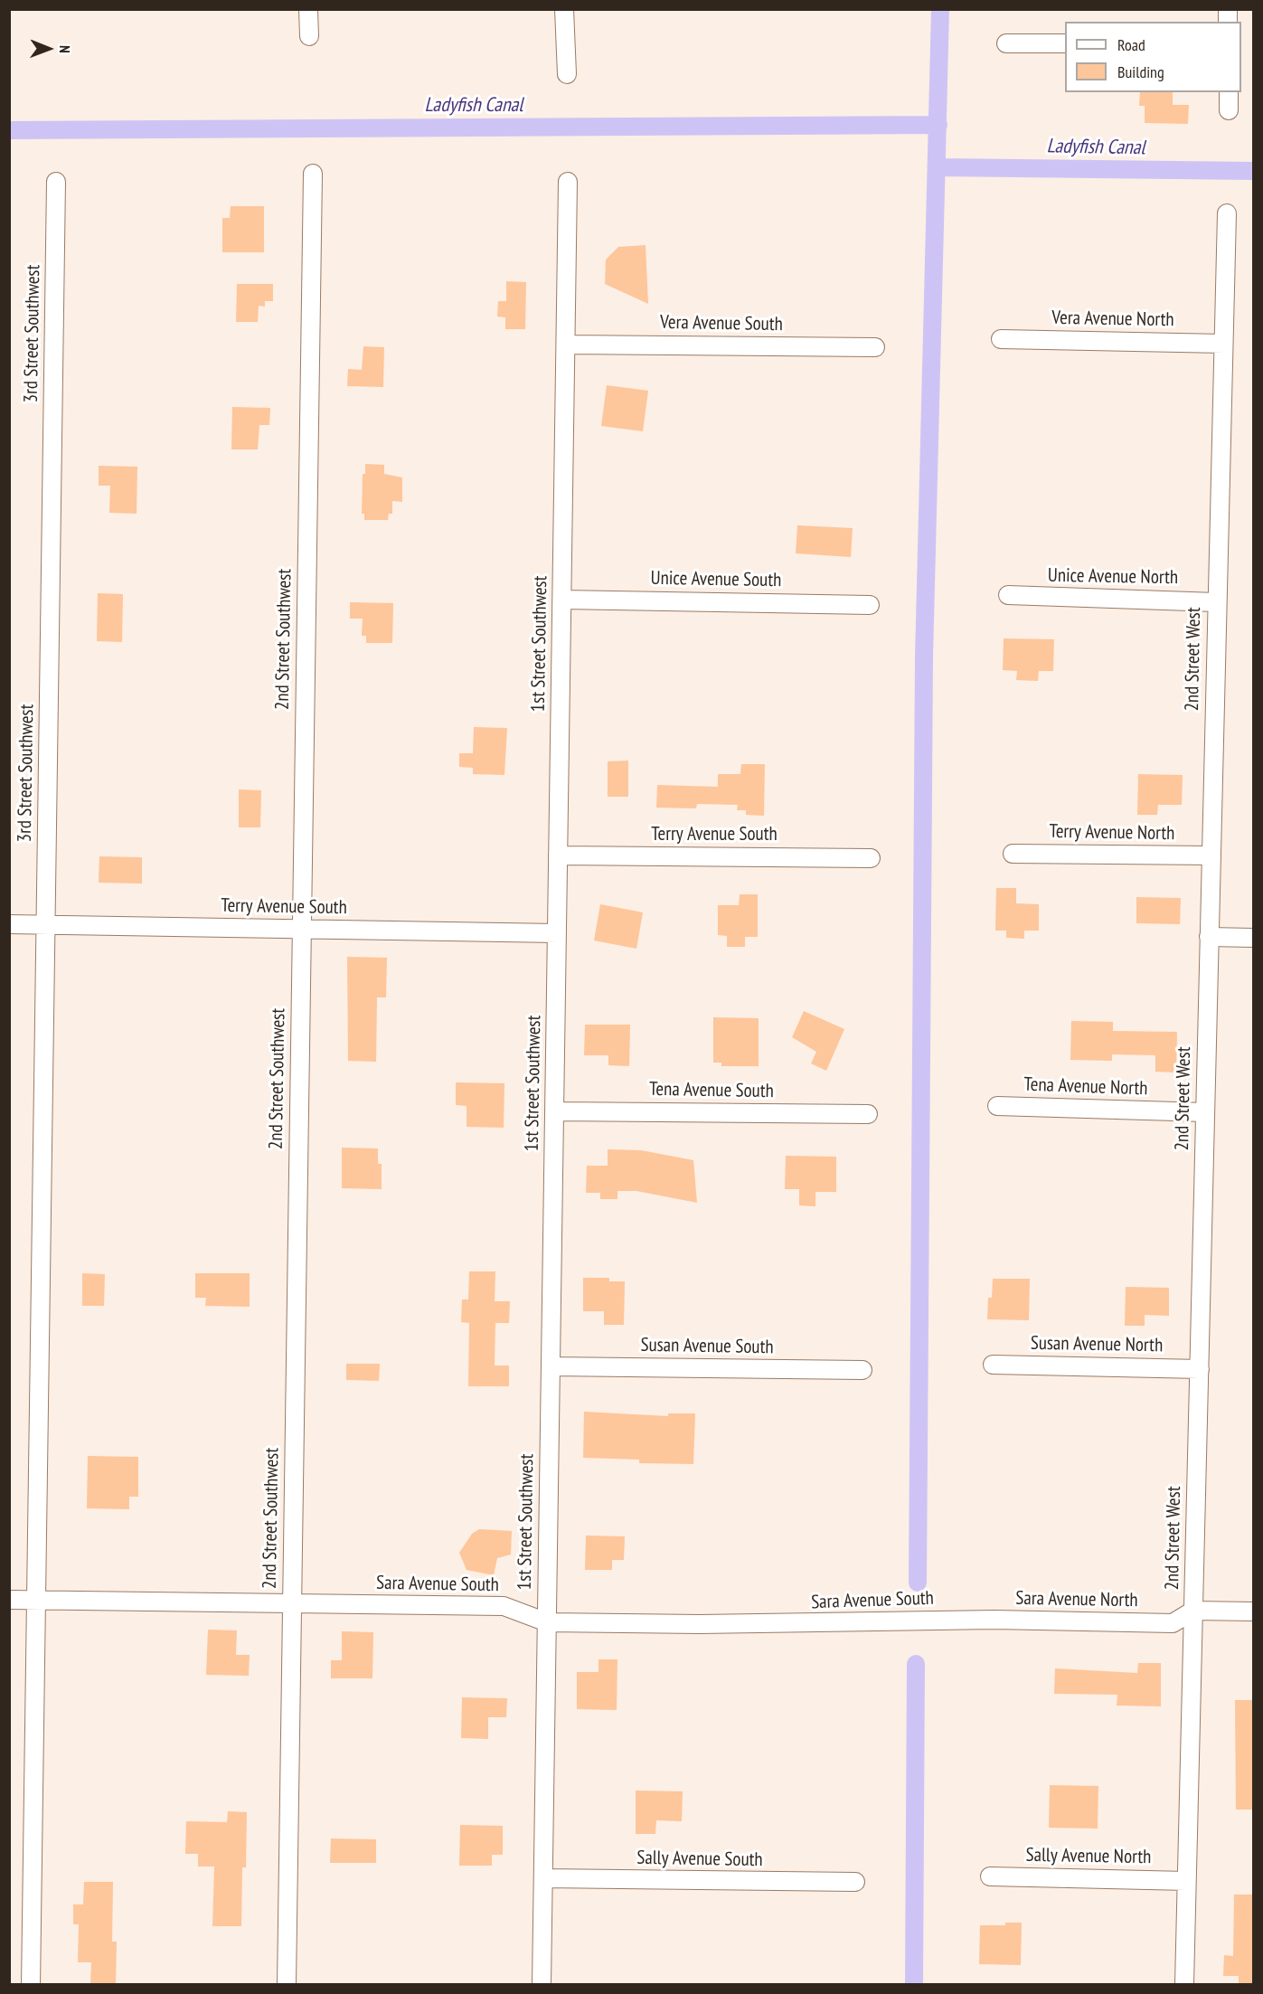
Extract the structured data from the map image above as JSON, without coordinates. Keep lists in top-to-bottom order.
{
  "streets": {
    "street": [
      "Vera Avenue North",
      "Vera Avenue South",
      "3rd Street Southwest",
      "Unice Avenue North",
      "Unice Avenue South",
      "2nd Street Southwest",
      "1st Street Southwest",
      "2nd Street West",
      "Terry Avenue North",
      "Terry Avenue South",
      "Tena Avenue North",
      "Tena Avenue South",
      "Susan Avenue North",
      "Susan Avenue South",
      "Sara Avenue South",
      "Sara Avenue North",
      "Sally Avenue North",
      "Sally Avenue South"
    ]
  },
  "crossings": [
    ["Vera Avenue North", "2nd Street West"],
    ["Vera Avenue South", "1st Street Southwest"],
    ["3rd Street Southwest", "Terry Avenue South"],
    ["3rd Street Southwest", "Sara Avenue South"],
    ["Unice Avenue North", "2nd Street West"],
    ["Unice Avenue South", "1st Street Southwest"],
    ["2nd Street Southwest", "Terry Avenue South"],
    ["2nd Street Southwest", "Sara Avenue South"],
    ["1st Street Southwest", "Terry Avenue South"],
    ["1st Street Southwest", "Tena Avenue South"],
    ["1st Street Southwest", "Susan Avenue South"],
    ["1st Street Southwest", "Sara Avenue South"],
    ["1st Street Southwest", "Sally Avenue South"],
    ["2nd Street West", "Terry Avenue North"],
    ["2nd Street West", "Tena Avenue North"],
    ["2nd Street West", "Susan Avenue North"],
    ["2nd Street West", "Sara Avenue North"],
    ["2nd Street West", "Sally Avenue North"],
    ["Sara Avenue South", "Sara Avenue North"]
  ],
  "water": ["Ladyfish Canal"],
  "legend": ["Road", "Building"],
  "north": "right"
}
